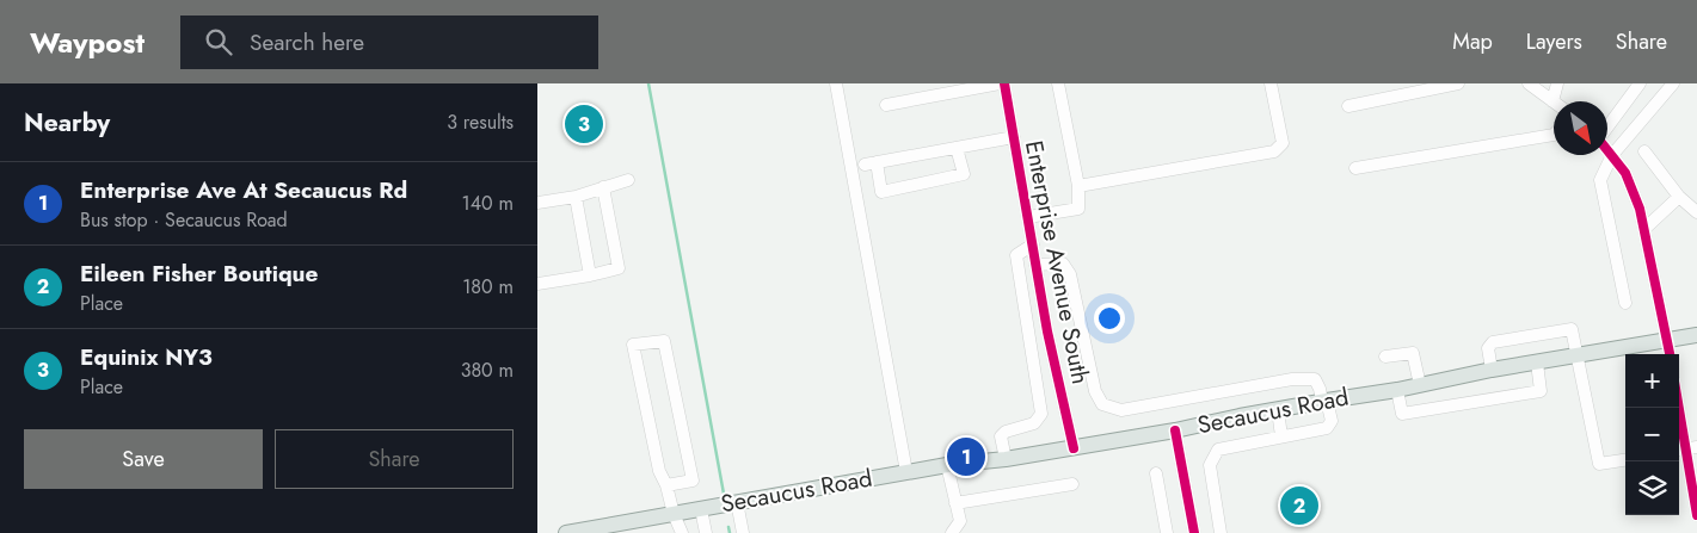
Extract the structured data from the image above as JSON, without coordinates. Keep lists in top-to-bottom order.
{
  "streets": {
    "main road": ["Secaucus Road"],
    "street": ["Enterprise Avenue South"]
  },
  "crossings": [
    ["Enterprise Avenue South", "Secaucus Road"]
  ],
  "north": "bottom right",
  "page": {
    "header": "Waypost",
    "search": "Search here",
    "nav": ["Map", "Layers", "Share"],
    "heading": ["Nearby", "3 results"],
    "pins": ["3", "1", "2"],
    "list": [
      {
        "mark": "1",
        "name": "Enterprise Ave At Secaucus Rd",
        "note": "Bus stop · Secaucus Road",
        "value": "140 m"
      },
      {
        "mark": "2",
        "name": "Eileen Fisher Boutique",
        "note": "Place",
        "value": "180 m"
      },
      {
        "mark": "3",
        "name": "Equinix NY3",
        "note": "Place",
        "value": "380 m"
      }
    ],
    "map_buttons": ["+", "−"],
    "buttons": ["Save", "Share"]
  }
}
